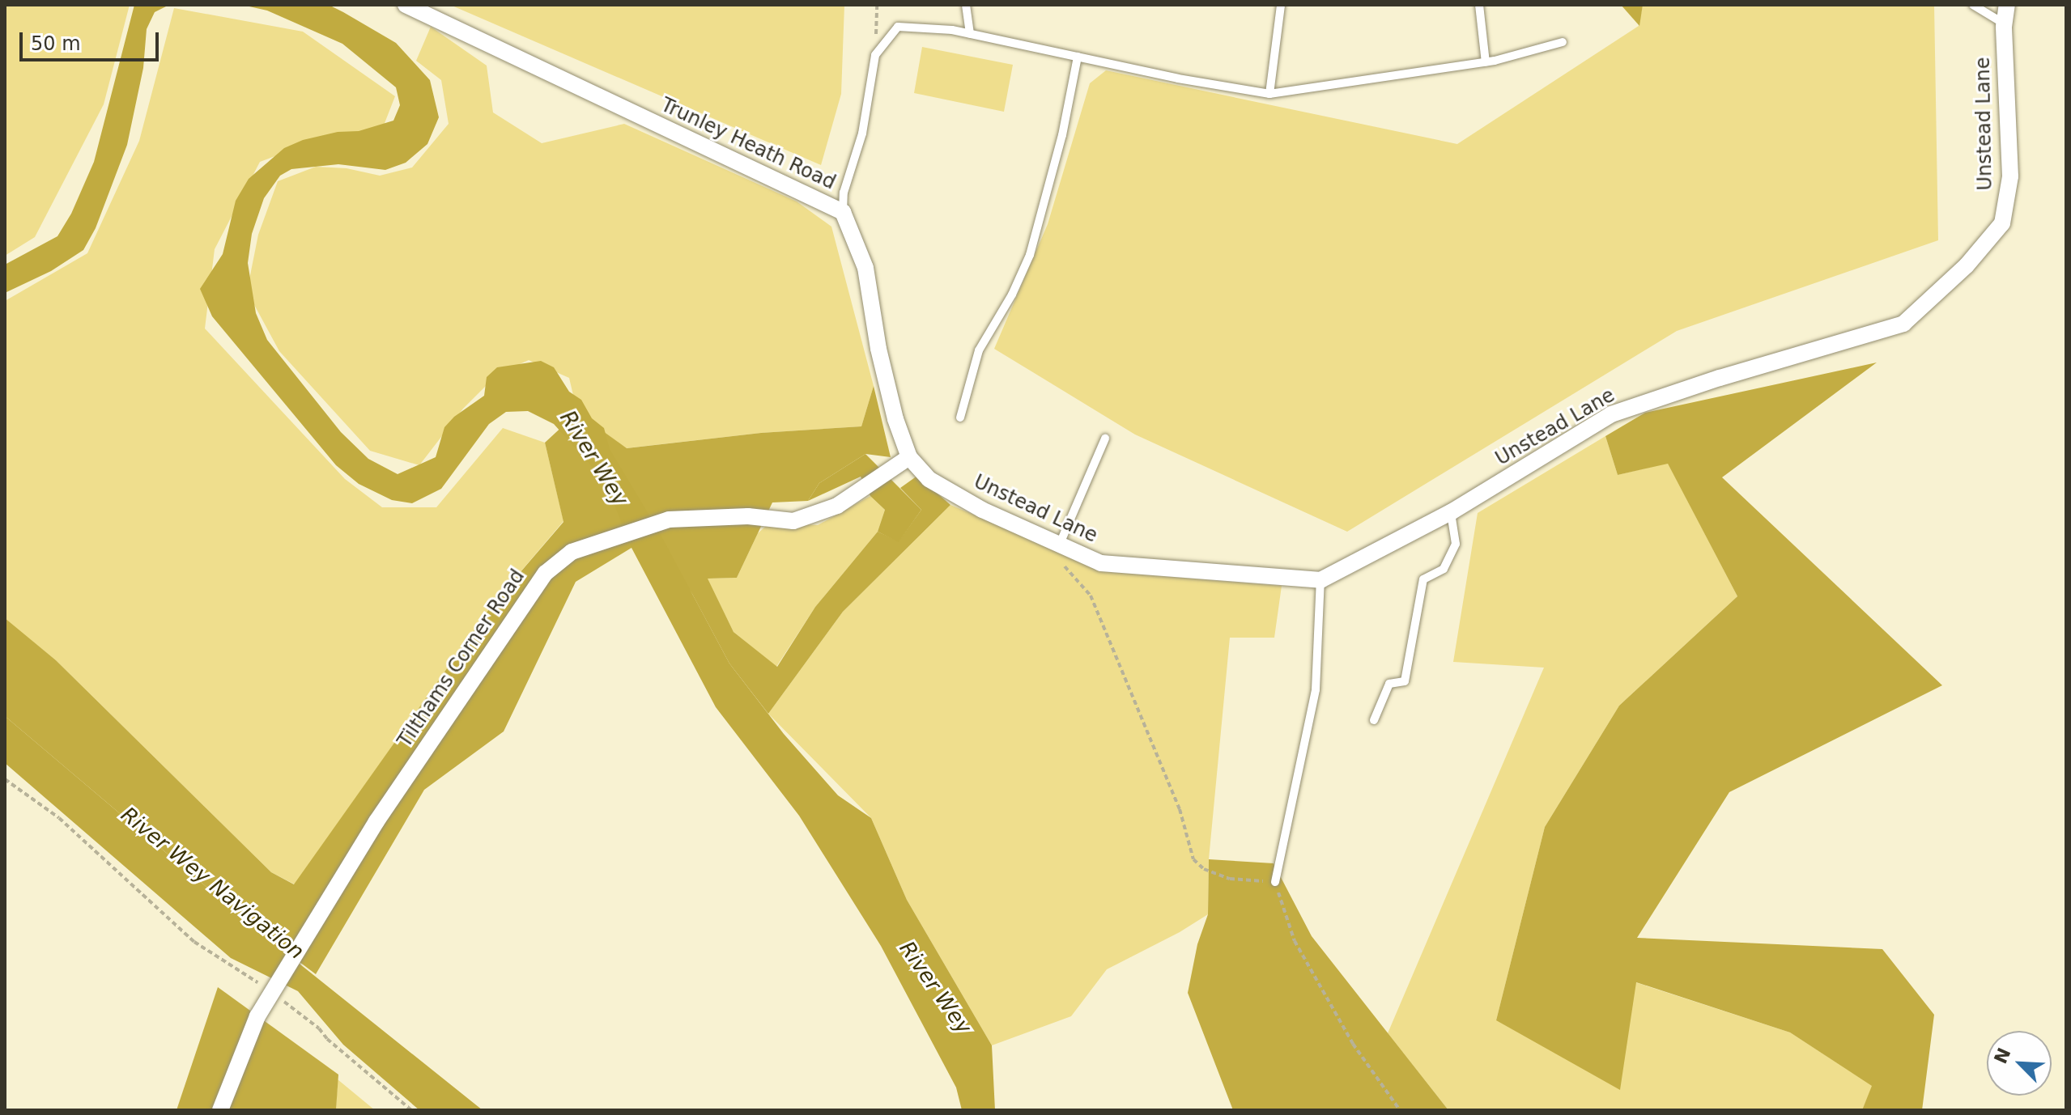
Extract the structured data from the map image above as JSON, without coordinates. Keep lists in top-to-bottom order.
{
  "streets": {
    "street": ["Unstead Lane", "Trunley Heath Road", "Tilthams Corner Road"]
  },
  "crossings": [
    ["Unstead Lane", "Trunley Heath Road"],
    ["Unstead Lane", "Tilthams Corner Road"],
    ["Trunley Heath Road", "Tilthams Corner Road"]
  ],
  "water": ["River Wey", "River Wey Navigation"],
  "scale_bar": "50 m",
  "north": "top left"
}
